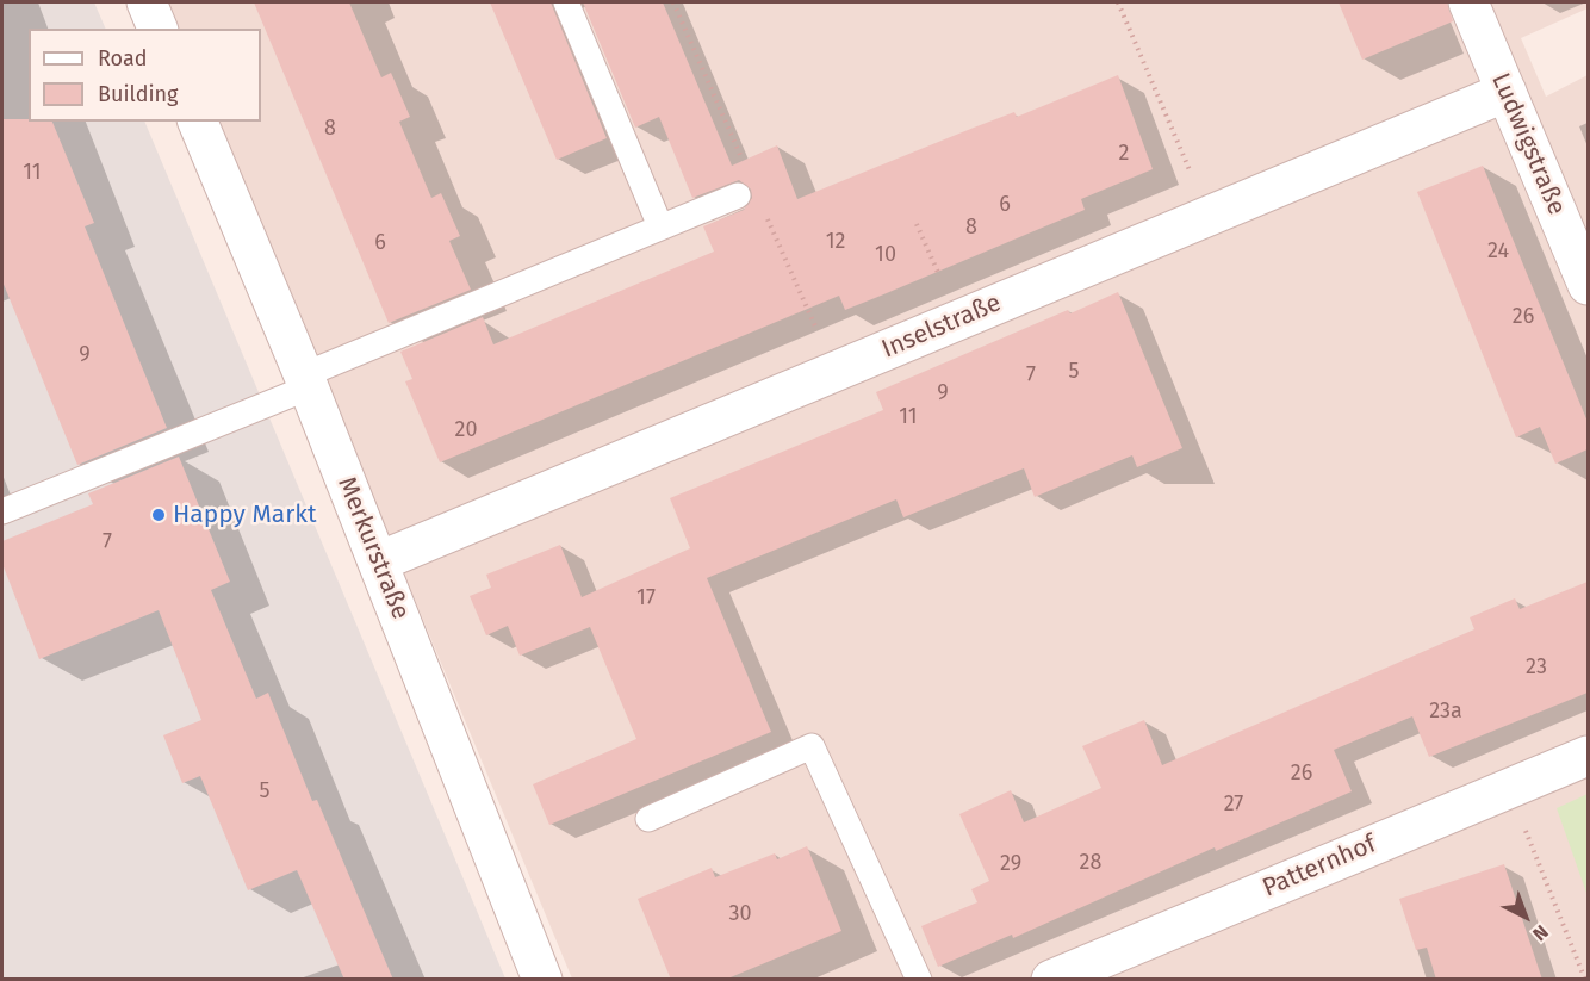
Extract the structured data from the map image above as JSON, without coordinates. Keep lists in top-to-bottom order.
{
  "streets": {
    "street": [
      "Ludwigstraße",
      "Inselstraße",
      "Merkurstraße",
      "Patternhof"
    ]
  },
  "crossings": [
    ["Ludwigstraße", "Inselstraße"],
    ["Inselstraße", "Merkurstraße"]
  ],
  "places": ["Happy Markt"],
  "house_numbers": [
    "8",
    "2",
    "11",
    "6",
    "8",
    "12",
    "6",
    "24",
    "10",
    "26",
    "9",
    "5",
    "7",
    "9",
    "11",
    "20",
    "7",
    "17",
    "23",
    "23a",
    "26",
    "5",
    "27",
    "28",
    "29",
    "30"
  ],
  "legend": ["Road", "Building"],
  "north": "bottom right"
}
